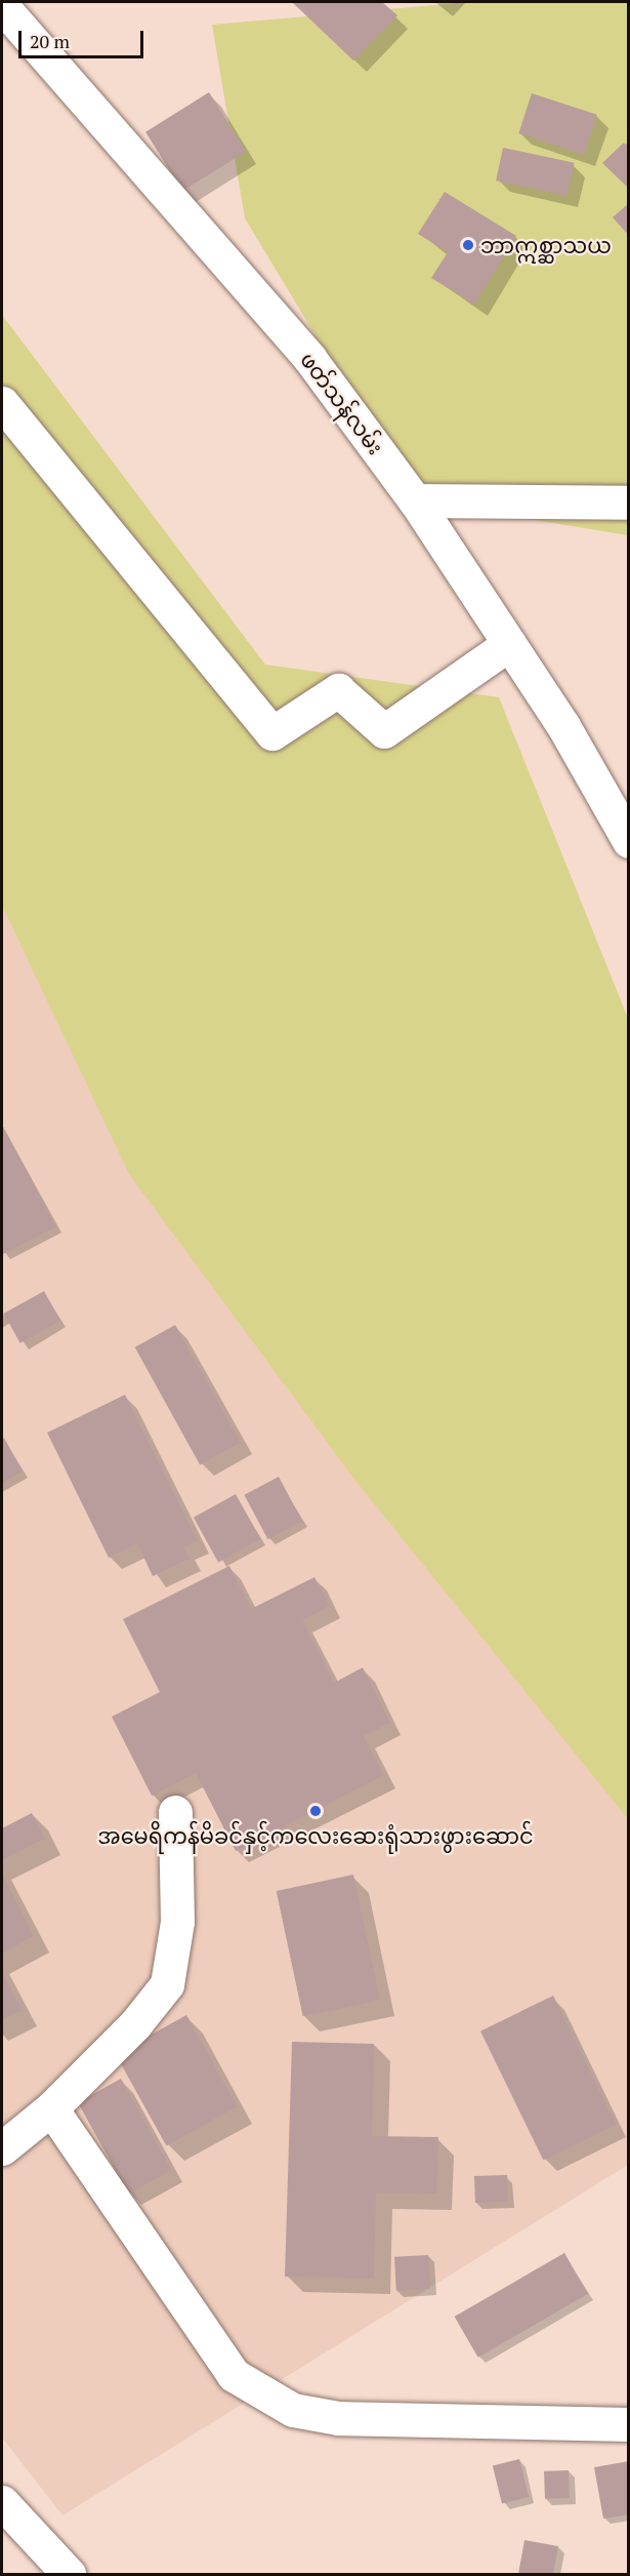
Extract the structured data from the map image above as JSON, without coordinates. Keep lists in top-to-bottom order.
{
  "streets": {
    "street": ["ဖတ်သန်လမ်း"]
  },
  "places": ["ဘာဣစ္ဆာသယ", "အမေရိကန်မိခင်နှင့်ကလေးဆေးရုံသားဖွားဆောင်"],
  "scale_bar": "20 m"
}
